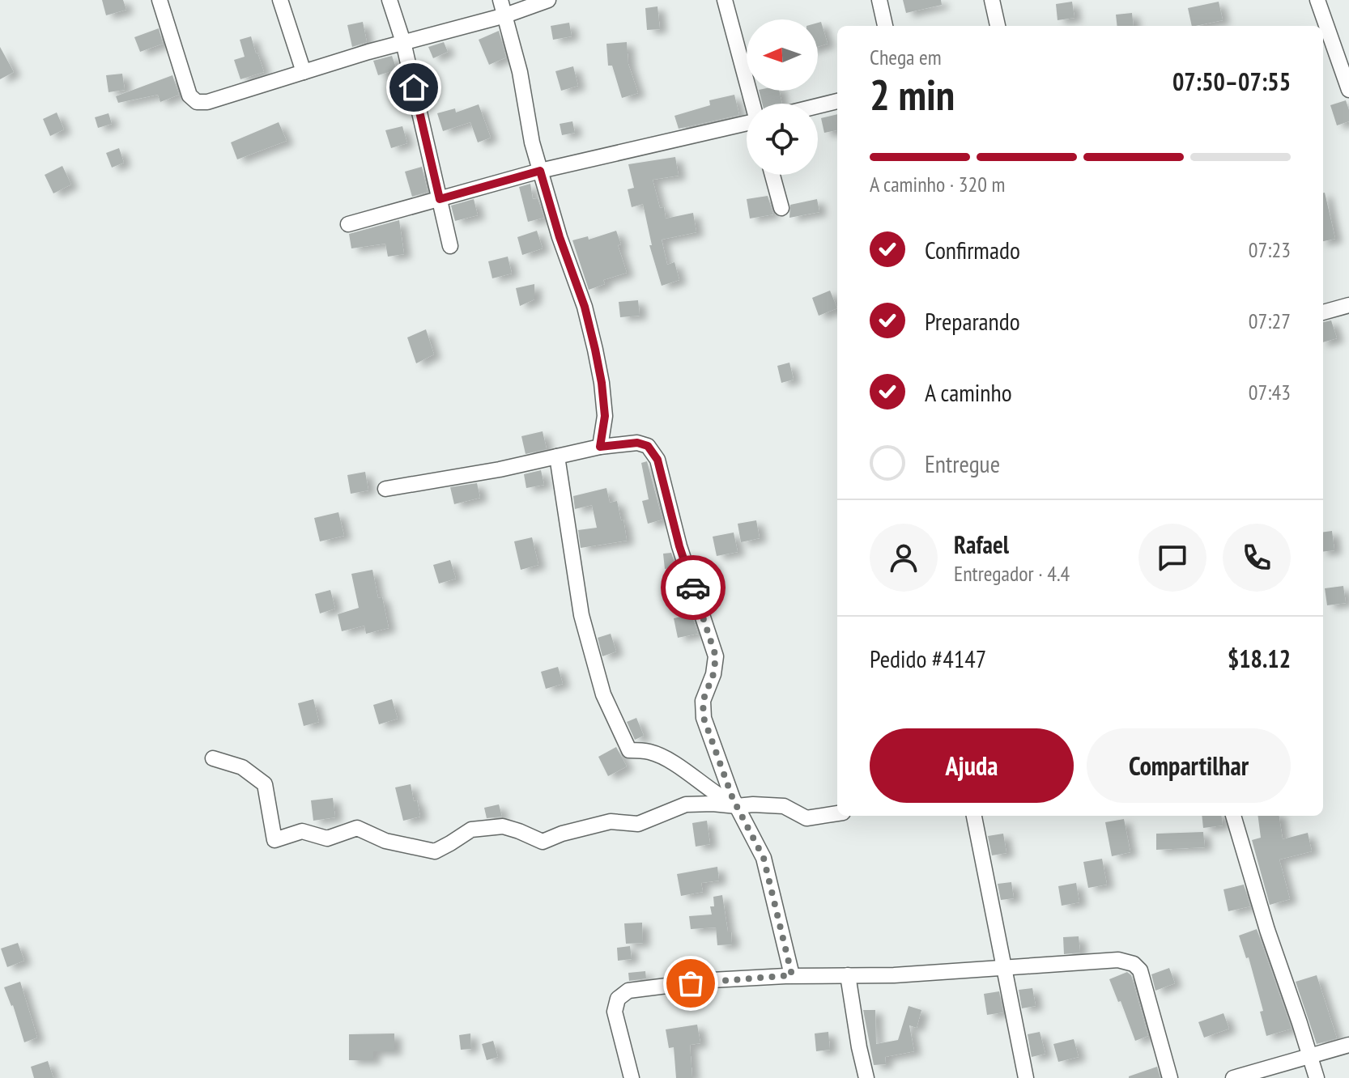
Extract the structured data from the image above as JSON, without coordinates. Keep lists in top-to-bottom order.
{
  "north": "left",
  "page": {
    "heading": ["2 min", "Chega em", "07:50–07:55"],
    "panel": [
      "Rafael",
      "Entregador · 4.4",
      "Pedido #4147",
      "$18.12"
    ],
    "bar": "A caminho · 320 m",
    "list": [
      ["Confirmado", "07:23"],
      ["Preparando", "07:27"],
      ["A caminho", "07:43"],
      "Entregue"
    ],
    "buttons": ["Ajuda", "Compartilhar"]
  }
}
